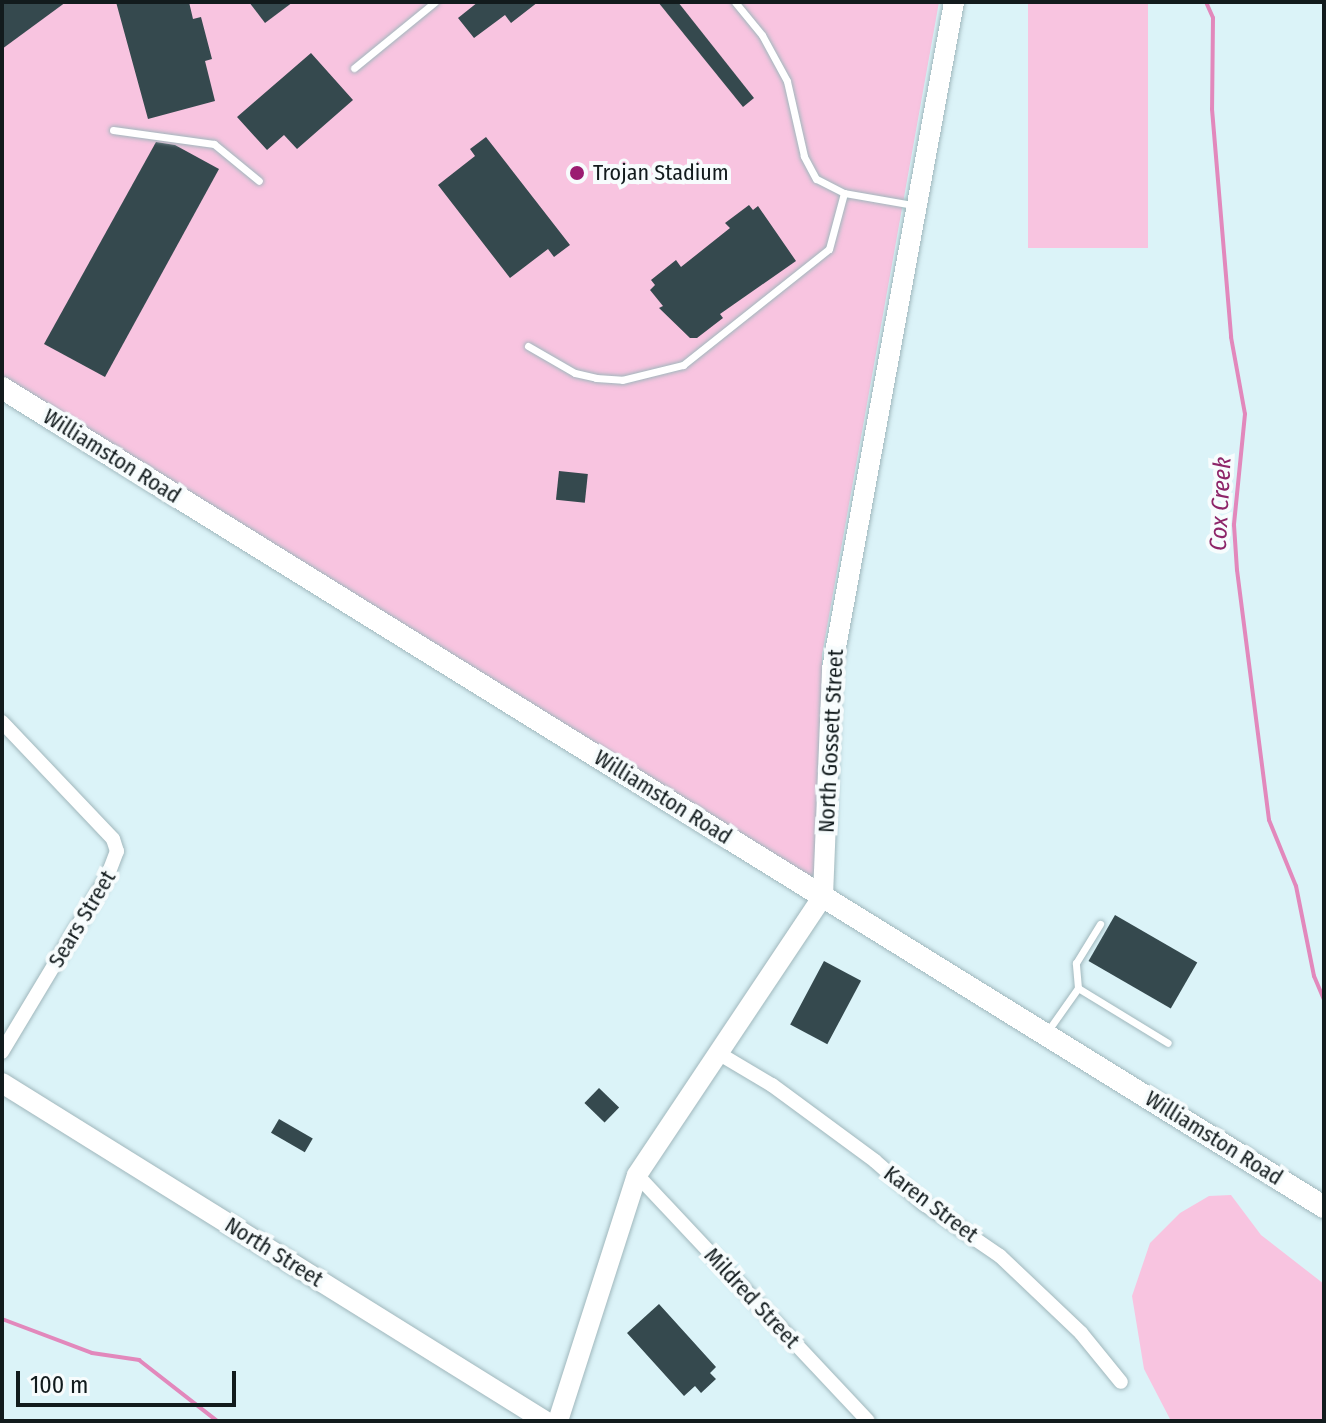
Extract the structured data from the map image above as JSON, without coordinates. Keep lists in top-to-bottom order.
{
  "streets": {
    "main road": ["Williamston Road"],
    "street": [
      "North Gossett Street",
      "Sears Street",
      "Karen Street",
      "North Street",
      "Mildred Street"
    ]
  },
  "crossings": [
    ["Williamston Road", "North Gossett Street"]
  ],
  "water": ["Cox Creek"],
  "places": ["Trojan Stadium"],
  "scale_bar": "100 m"
}
